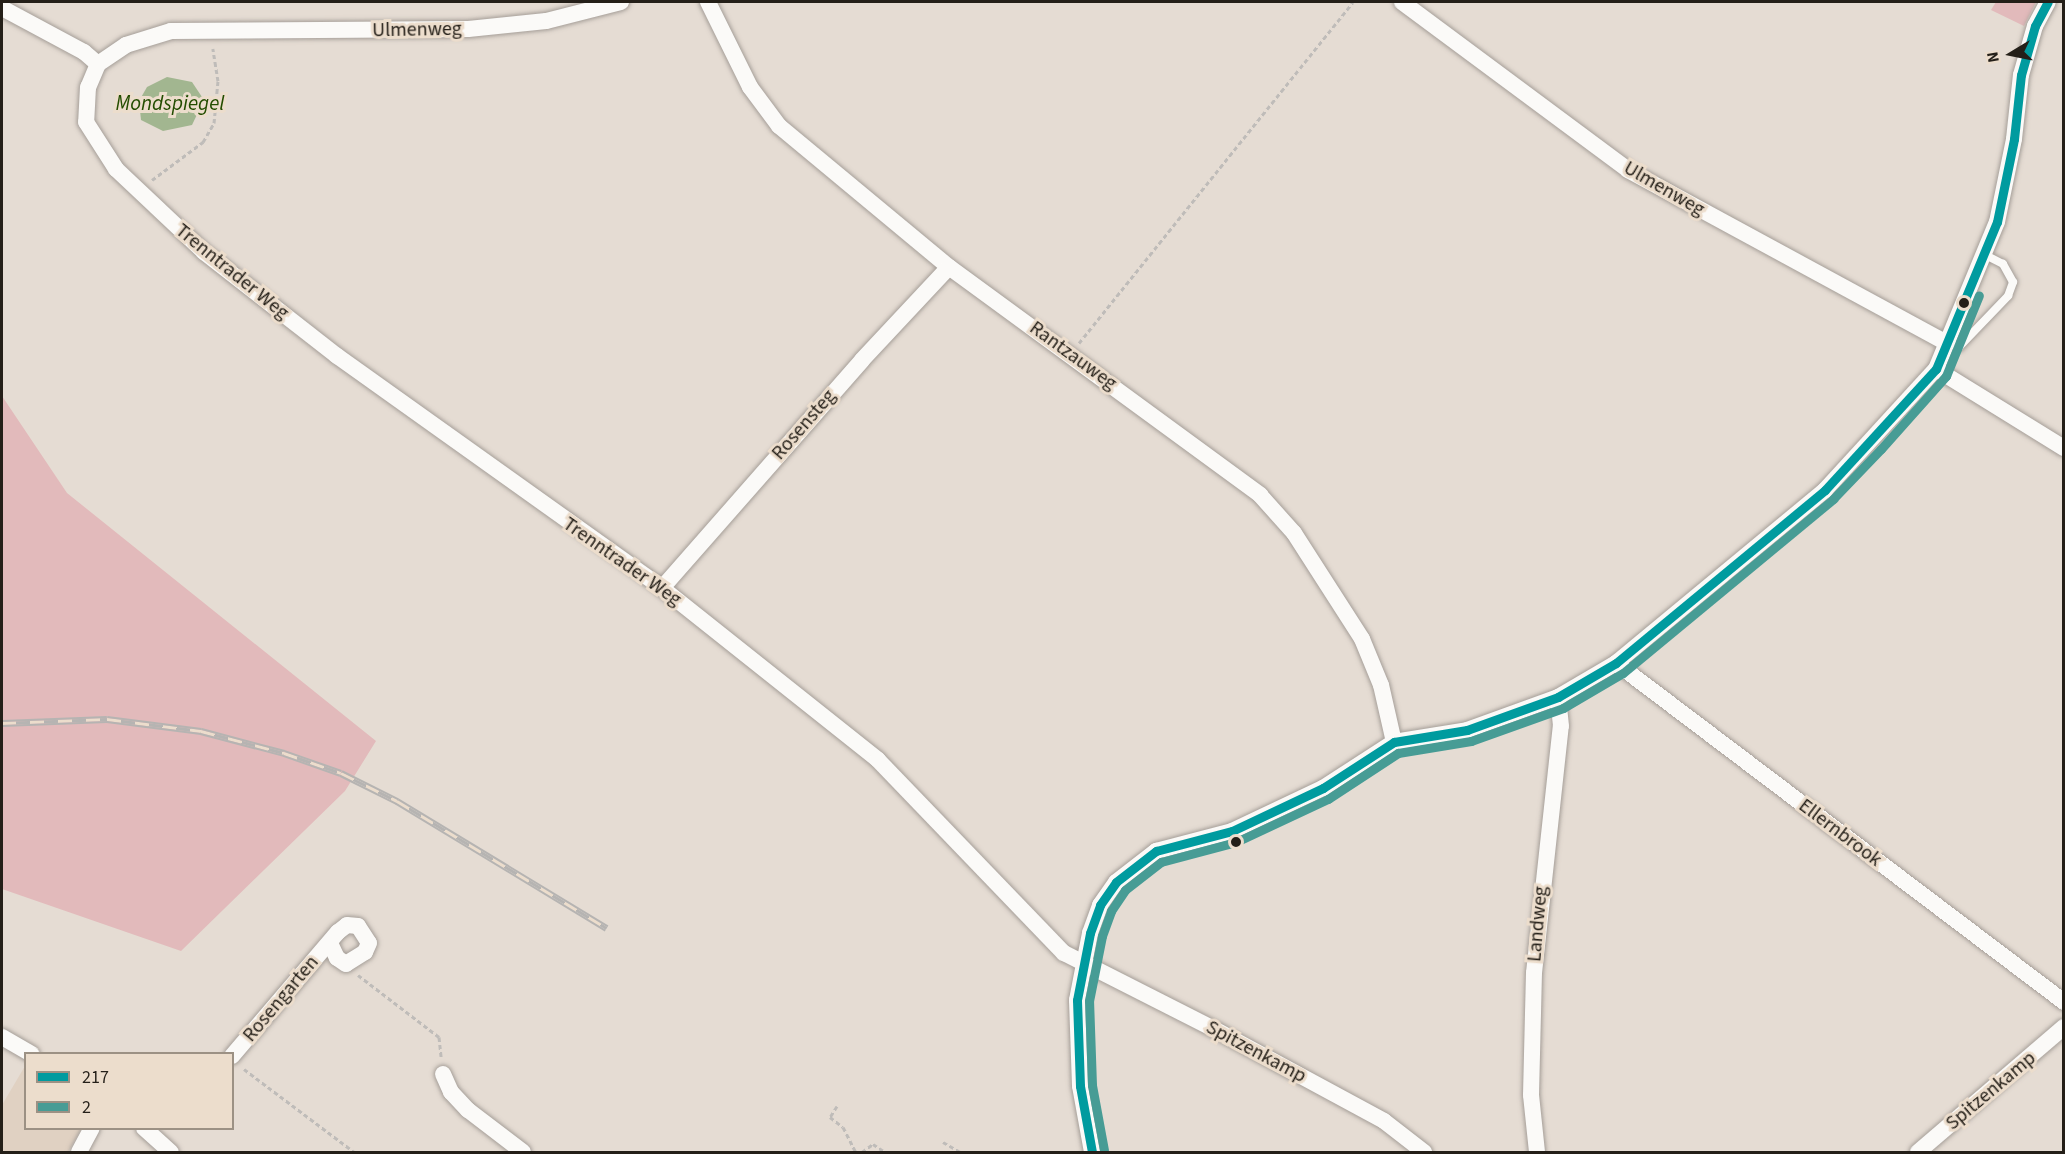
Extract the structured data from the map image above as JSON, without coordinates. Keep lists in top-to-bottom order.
{
  "streets": {
    "street": [
      "Ulmenweg",
      "Trenntrader Weg",
      "Rantzauweg",
      "Rosensteg",
      "Ellernbrook",
      "Landweg",
      "Rosengarten",
      "Spitzenkamp"
    ]
  },
  "crossings": [
    ["Ulmenweg", "Trenntrader Weg"],
    ["Trenntrader Weg", "Rosensteg"],
    ["Trenntrader Weg", "Spitzenkamp"],
    ["Rantzauweg", "Rosensteg"]
  ],
  "water": ["Mondspiegel"],
  "lines": ["transit line 217", "transit line 2"],
  "legend": ["217", "2"],
  "north": "left"
}
